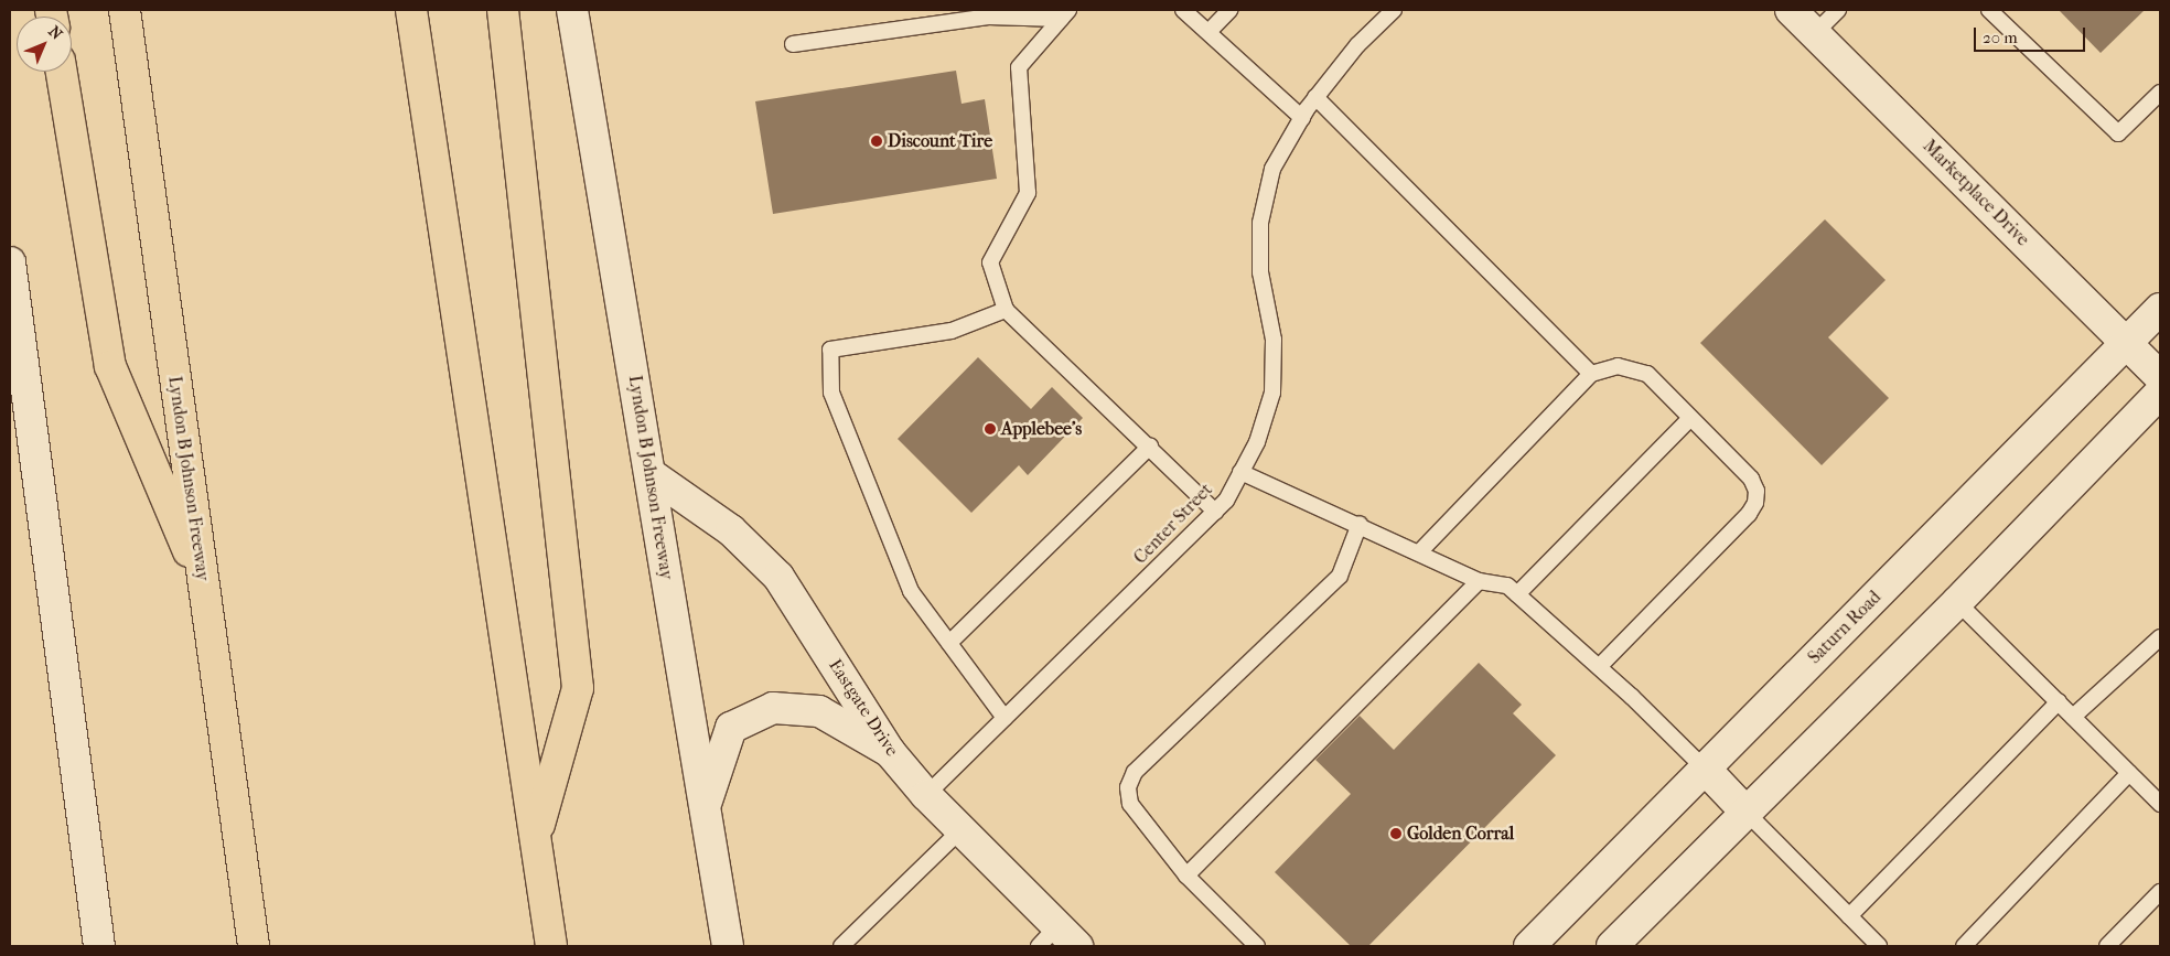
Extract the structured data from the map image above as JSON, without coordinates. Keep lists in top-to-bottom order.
{
  "streets": {
    "highway": ["Lyndon B Johnson Freeway"],
    "street": ["Marketplace Drive", "Saturn Road", "Eastgate Drive"],
    "lane": ["Center Street"]
  },
  "crossings": [
    ["Marketplace Drive", "Saturn Road"],
    ["Lyndon B Johnson Freeway", "Eastgate Drive"],
    ["Center Street", "Eastgate Drive"]
  ],
  "places": ["Discount Tire", "Applebee's", "Golden Corral"],
  "scale_bar": "20 m",
  "north": "top right"
}
